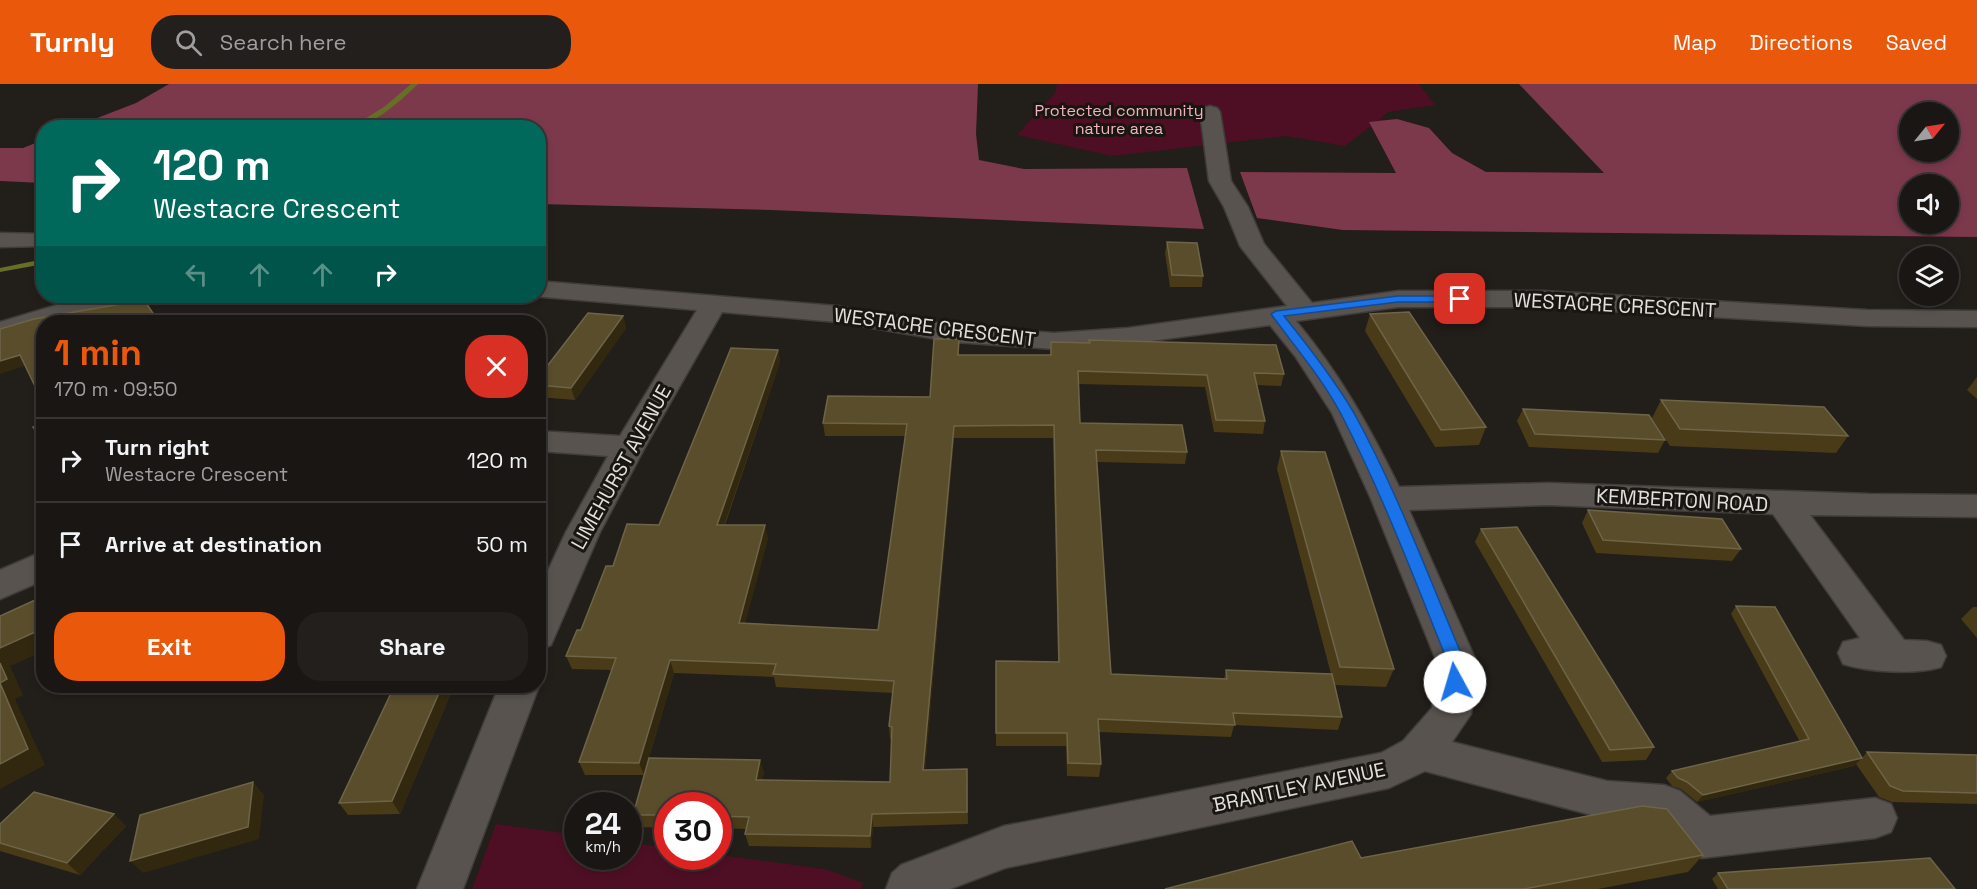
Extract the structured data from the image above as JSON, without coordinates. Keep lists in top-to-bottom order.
{
  "streets": {
    "street": [
      "WESTACRE CRESCENT",
      "LIMEHURST AVENUE",
      "KEMBERTON ROAD",
      "BRANTLEY AVENUE"
    ]
  },
  "crossings": [
    ["WESTACRE CRESCENT", "LIMEHURST AVENUE"],
    ["WESTACRE CRESCENT", "BRANTLEY AVENUE"],
    ["KEMBERTON ROAD", "BRANTLEY AVENUE"]
  ],
  "parks": ["Protected community nature area"],
  "north": "top right",
  "page": {
    "header": "Turnly",
    "search": "Search here",
    "nav": ["Map", "Directions", "Saved"],
    "turn": ["120 m", "Westacre Crescent"],
    "heading": ["1 min", "170 m · 09:50"],
    "list": [
      {
        "name": "Turn right",
        "note": "Westacre Crescent",
        "value": "120 m"
      },
      {
        "name": "Arrive at destination",
        "value": "50 m"
      }
    ],
    "buttons": ["Exit", "Share"],
    "speed": "24 km/h",
    "limit": "30"
  }
}
